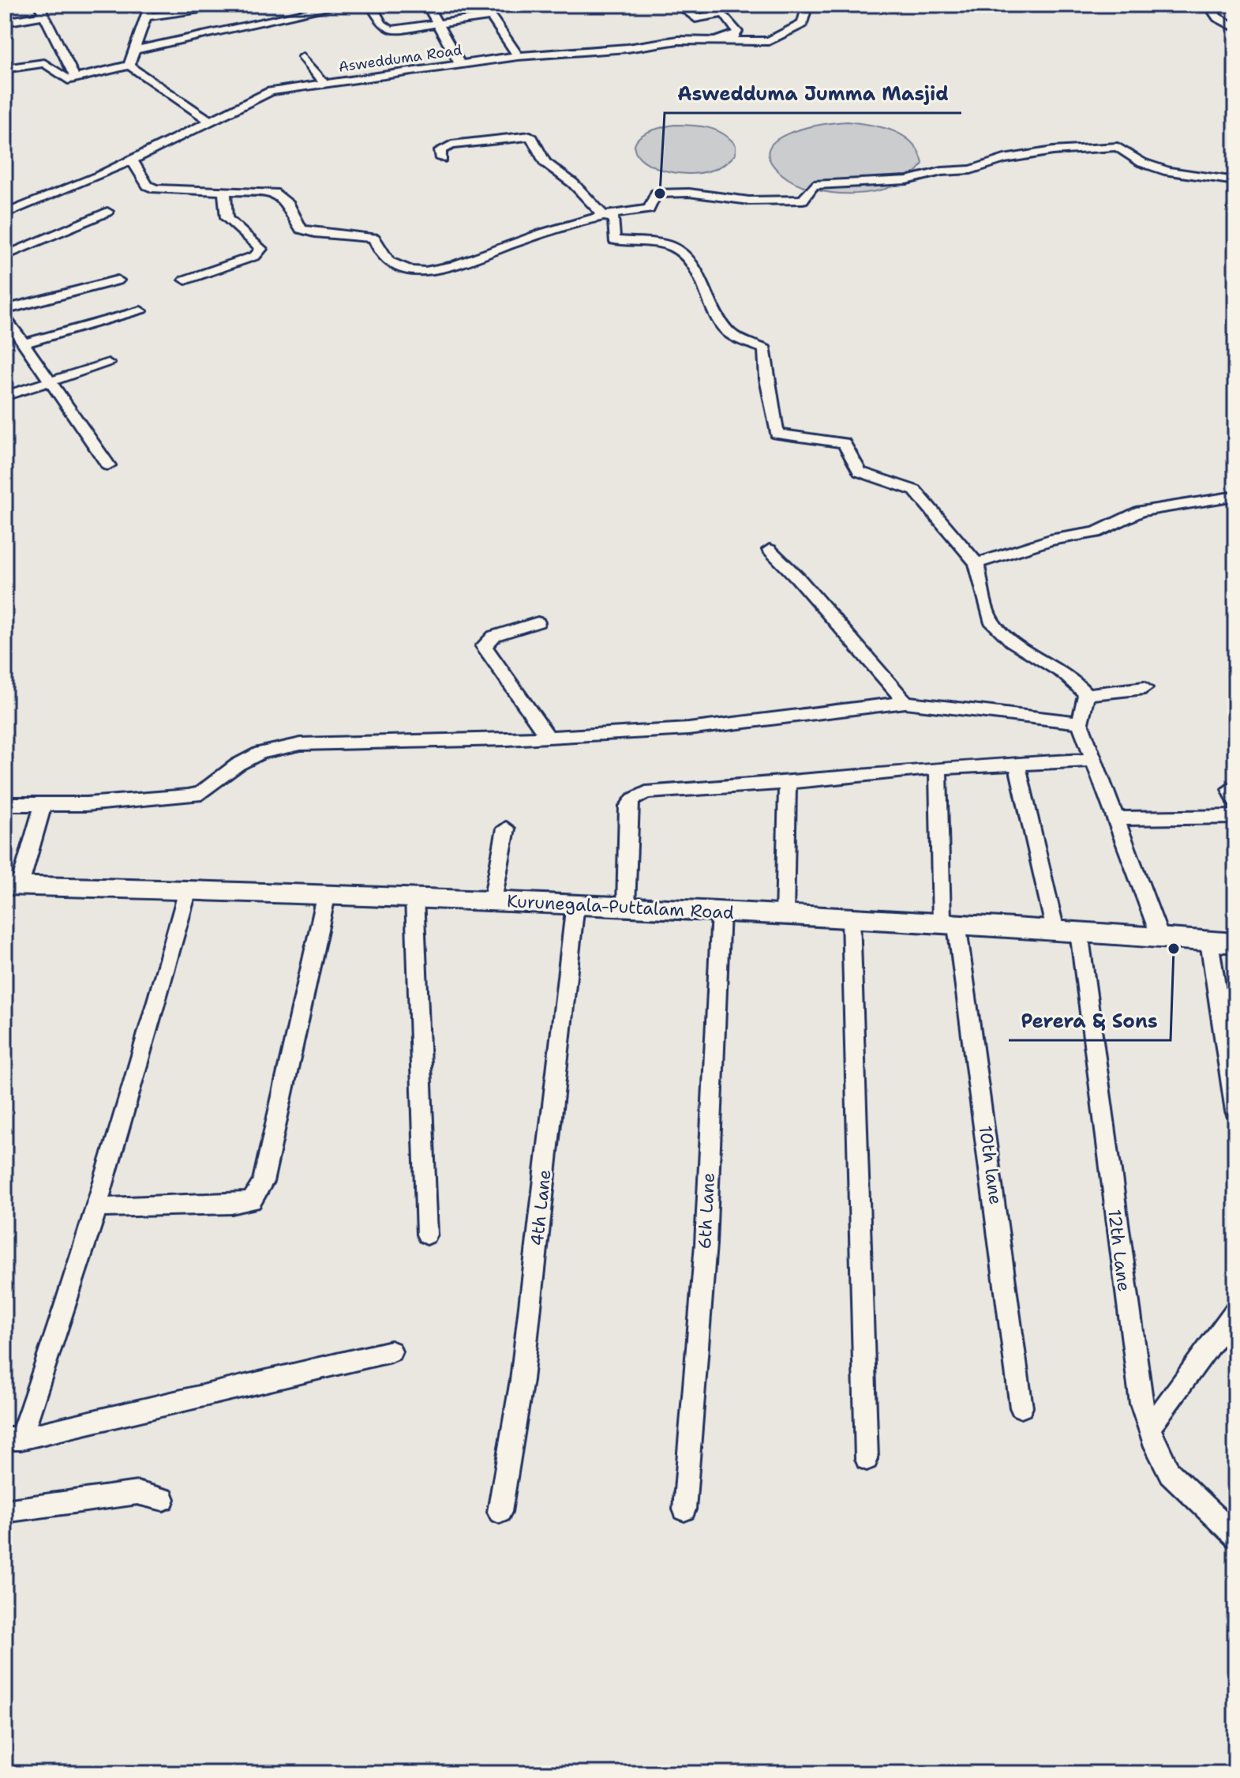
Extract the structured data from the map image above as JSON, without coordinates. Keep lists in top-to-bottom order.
{
  "streets": {
    "highway": ["Kurunegala-Puttalam Road"],
    "street": [
      "Aswedduma Road",
      "10th lane",
      "4th Lane",
      "6th Lane",
      "12th Lane"
    ]
  },
  "crossings": [
    ["Kurunegala-Puttalam Road", "10th lane"],
    ["Kurunegala-Puttalam Road", "4th Lane"],
    ["Kurunegala-Puttalam Road", "6th Lane"],
    ["Kurunegala-Puttalam Road", "12th Lane"]
  ],
  "places": ["Aswedduma Jumma Masjid", "Perera & Sons"]
}
